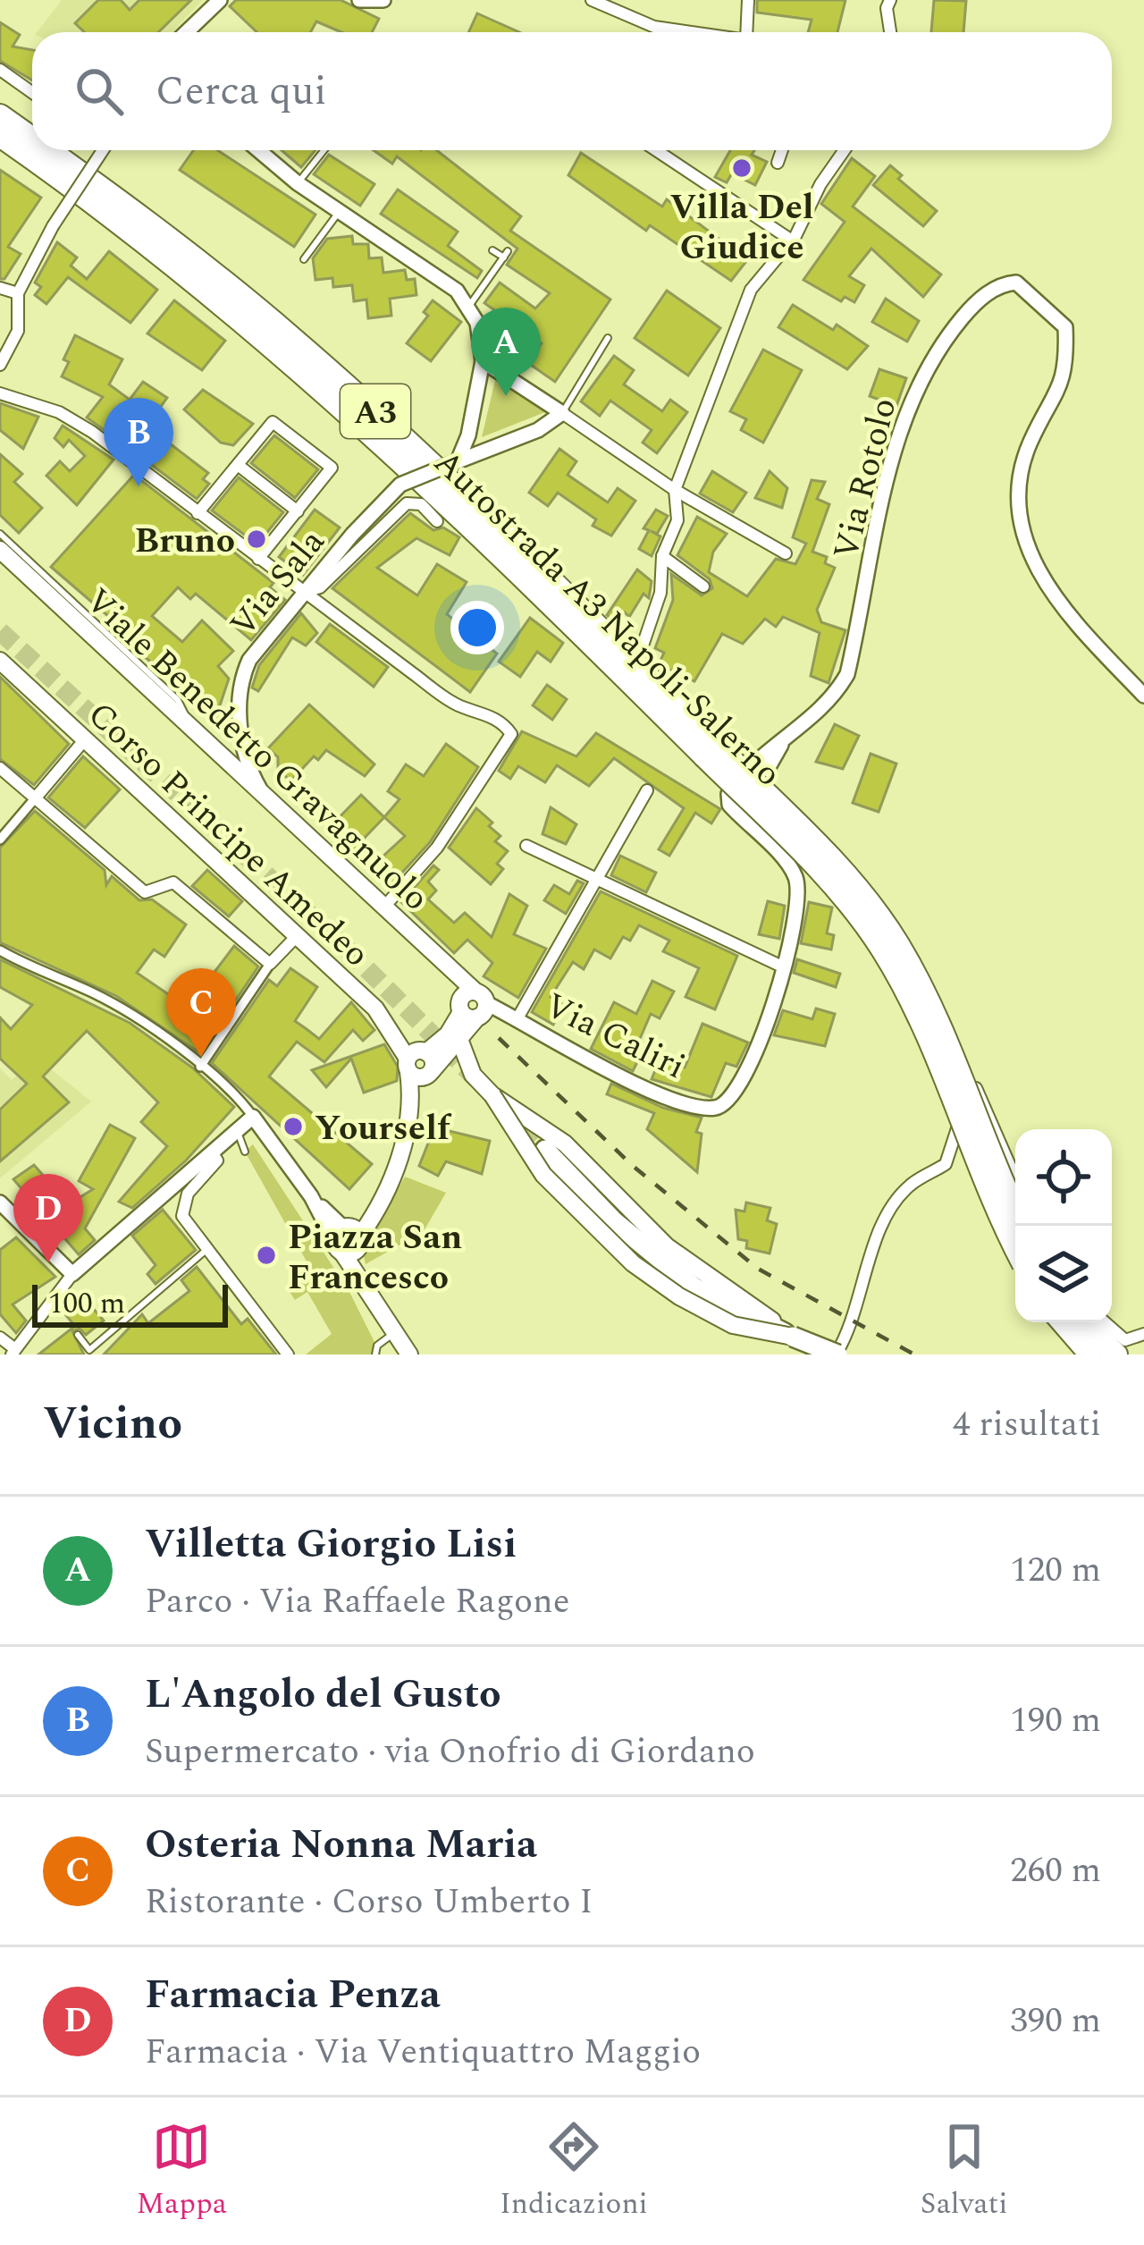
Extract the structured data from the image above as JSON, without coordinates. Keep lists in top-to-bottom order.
{
  "streets": {
    "highway": ["A3", "Autostrada A3 Napoli-Salerno"],
    "main road": ["Viale Benedetto Gravagnuolo", "Corso Principe Amedeo"],
    "street": ["Via Rotolo", "Via Sala", "Via Caliri"]
  },
  "crossings": [
    ["Via Rotolo", "Via Caliri"],
    ["Via Sala", "Viale Benedetto Gravagnuolo"],
    ["Viale Benedetto Gravagnuolo", "Corso Principe Amedeo"],
    ["Viale Benedetto Gravagnuolo", "Via Caliri"],
    ["Corso Principe Amedeo", "Via Caliri"]
  ],
  "places": [
    "Villa Del Giudice",
    "Bruno",
    "Yourself",
    "Piazza San Francesco"
  ],
  "scale_bar": "100 m",
  "page": {
    "search": "Cerca qui",
    "pins": [
      "A",
      "B",
      "C",
      "D"
    ],
    "scale": "100 m",
    "heading": ["Vicino", "4 risultati"],
    "list": [
      {
        "mark": "A",
        "name": "Villetta Giorgio Lisi",
        "note": "Parco · Via Raffaele Ragone",
        "value": "120 m"
      },
      {
        "mark": "B",
        "name": "L'Angolo del Gusto",
        "note": "Supermercato · via Onofrio di Giordano",
        "value": "190 m"
      },
      {
        "mark": "C",
        "name": "Osteria Nonna Maria",
        "note": "Ristorante · Corso Umberto I",
        "value": "260 m"
      },
      {
        "mark": "D",
        "name": "Farmacia Penza",
        "note": "Farmacia · Via Ventiquattro Maggio",
        "value": "390 m"
      }
    ],
    "nav": ["Mappa", "Indicazioni", "Salvati"]
  }
}
